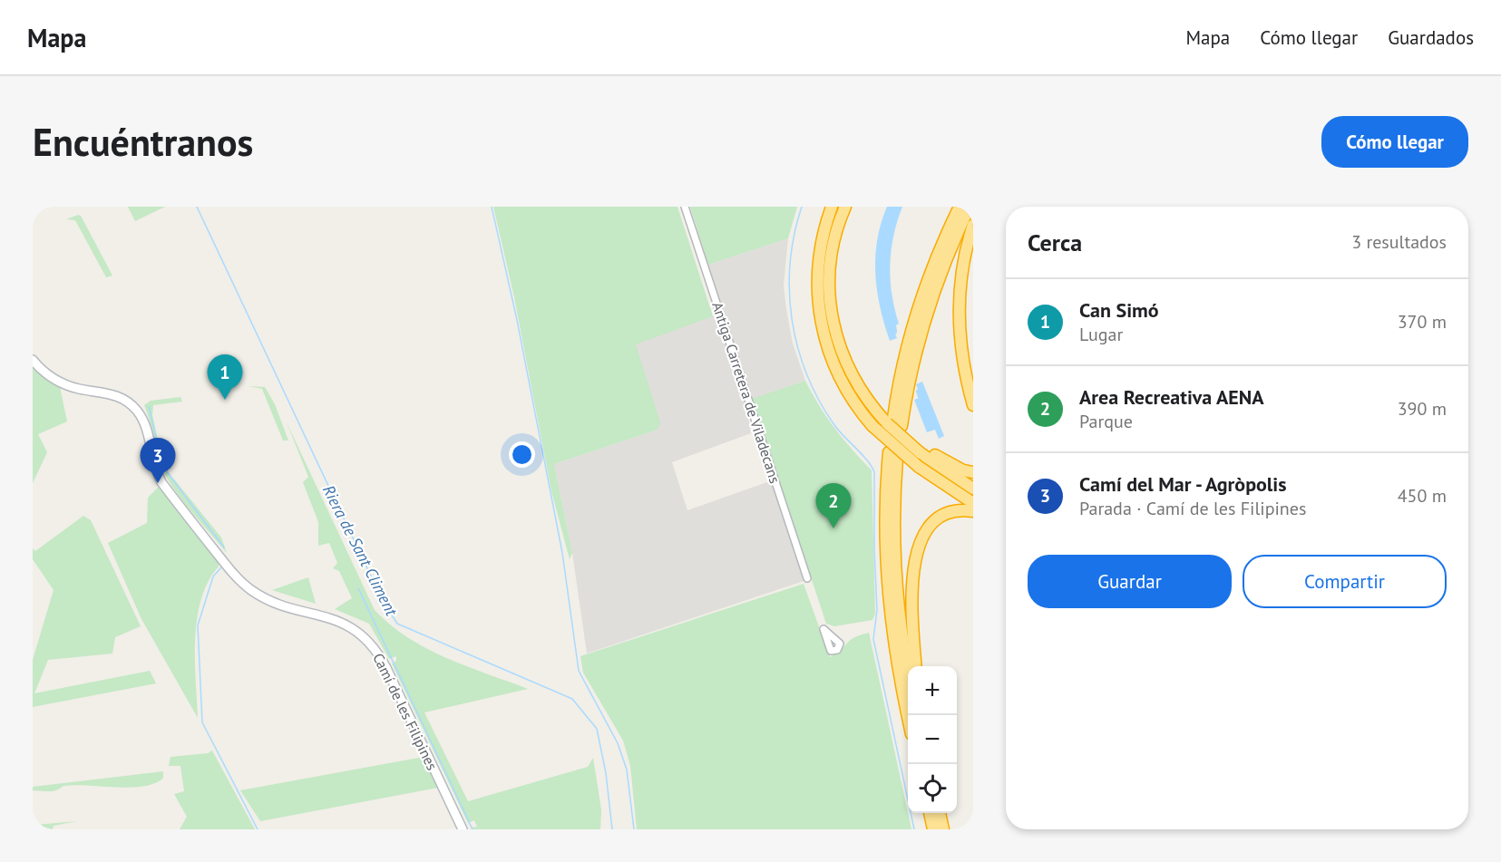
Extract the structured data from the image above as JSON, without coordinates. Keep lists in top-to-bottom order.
{
  "streets": {
    "main road": ["Camí de les Filipines"],
    "street": ["Antiga Carretera de Viladecans"]
  },
  "water": ["Riera de Sant Climent"],
  "page": {
    "header": "Mapa",
    "nav": ["Mapa", "Cómo llegar", "Guardados"],
    "buttons": [
      "Cómo llegar",
      ["Guardar", "Compartir"]
    ],
    "title": "Encuéntranos",
    "heading": ["Cerca", "3 resultados"],
    "list": [
      {
        "mark": "1",
        "name": "Can Simó",
        "note": "Lugar",
        "value": "370 m"
      },
      {
        "mark": "2",
        "name": "Area Recreativa AENA",
        "note": "Parque",
        "value": "390 m"
      },
      {
        "mark": "3",
        "name": "Camí del Mar - Agròpolis",
        "note": "Parada · Camí de les Filipines",
        "value": "450 m"
      }
    ],
    "pins": ["1", "3", "2"],
    "map_buttons": ["+", "−"]
  }
}
